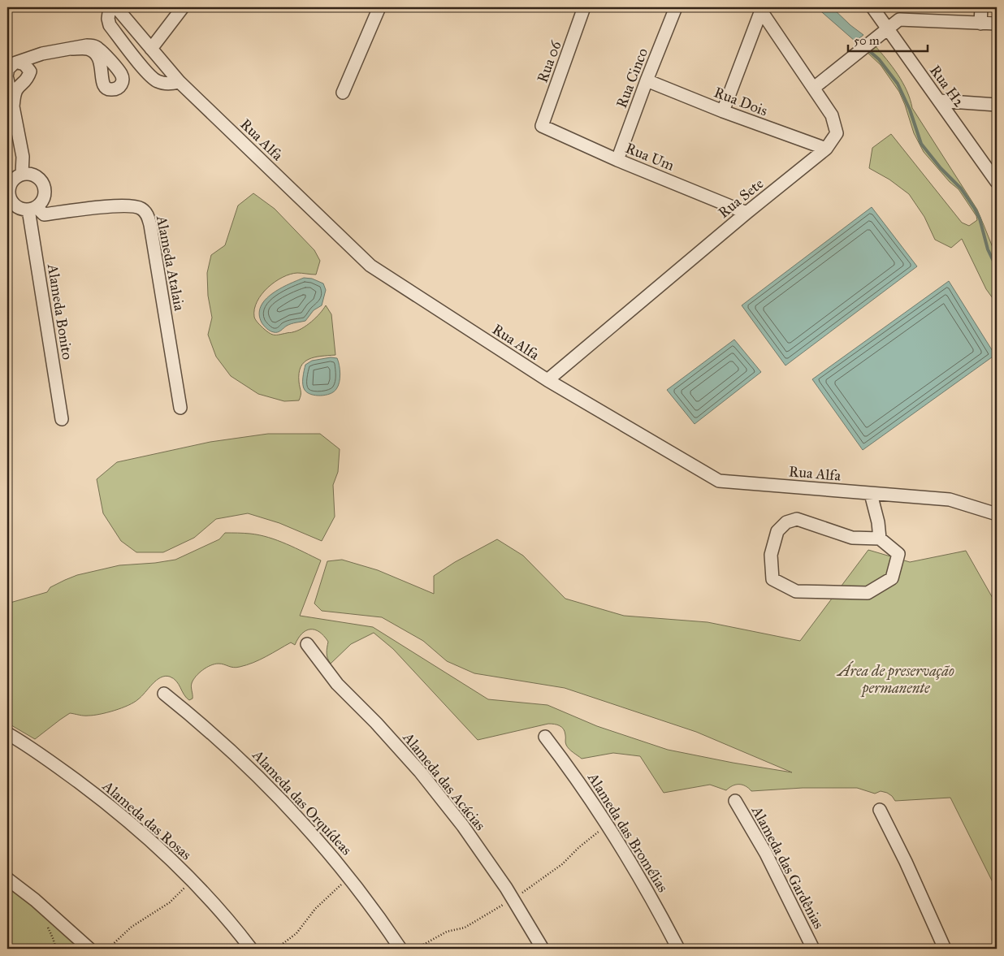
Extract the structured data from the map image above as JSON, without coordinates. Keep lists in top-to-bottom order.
{
  "streets": {
    "street": [
      "Rua 06",
      "Rua Cinco",
      "Rua H2",
      "Rua Dois",
      "Rua Alfa",
      "Rua Um",
      "Rua Sete",
      "Alameda Atalaia",
      "Alameda Bonito",
      "Alameda das Acácias",
      "Alameda das Orquídeas",
      "Alameda das Rosas",
      "Alameda das Bromélias",
      "Alameda das Gardênias"
    ]
  },
  "crossings": [
    ["Rua 06", "Rua Um"],
    ["Rua Cinco", "Rua Dois"],
    ["Rua Cinco", "Rua Um"],
    ["Rua Dois", "Rua Sete"],
    ["Rua Alfa", "Rua Sete"],
    ["Rua Um", "Rua Sete"],
    ["Alameda Atalaia", "Alameda Bonito"]
  ],
  "parks": ["Área de preservação permanente"],
  "scale_bar": "50 m"
}
